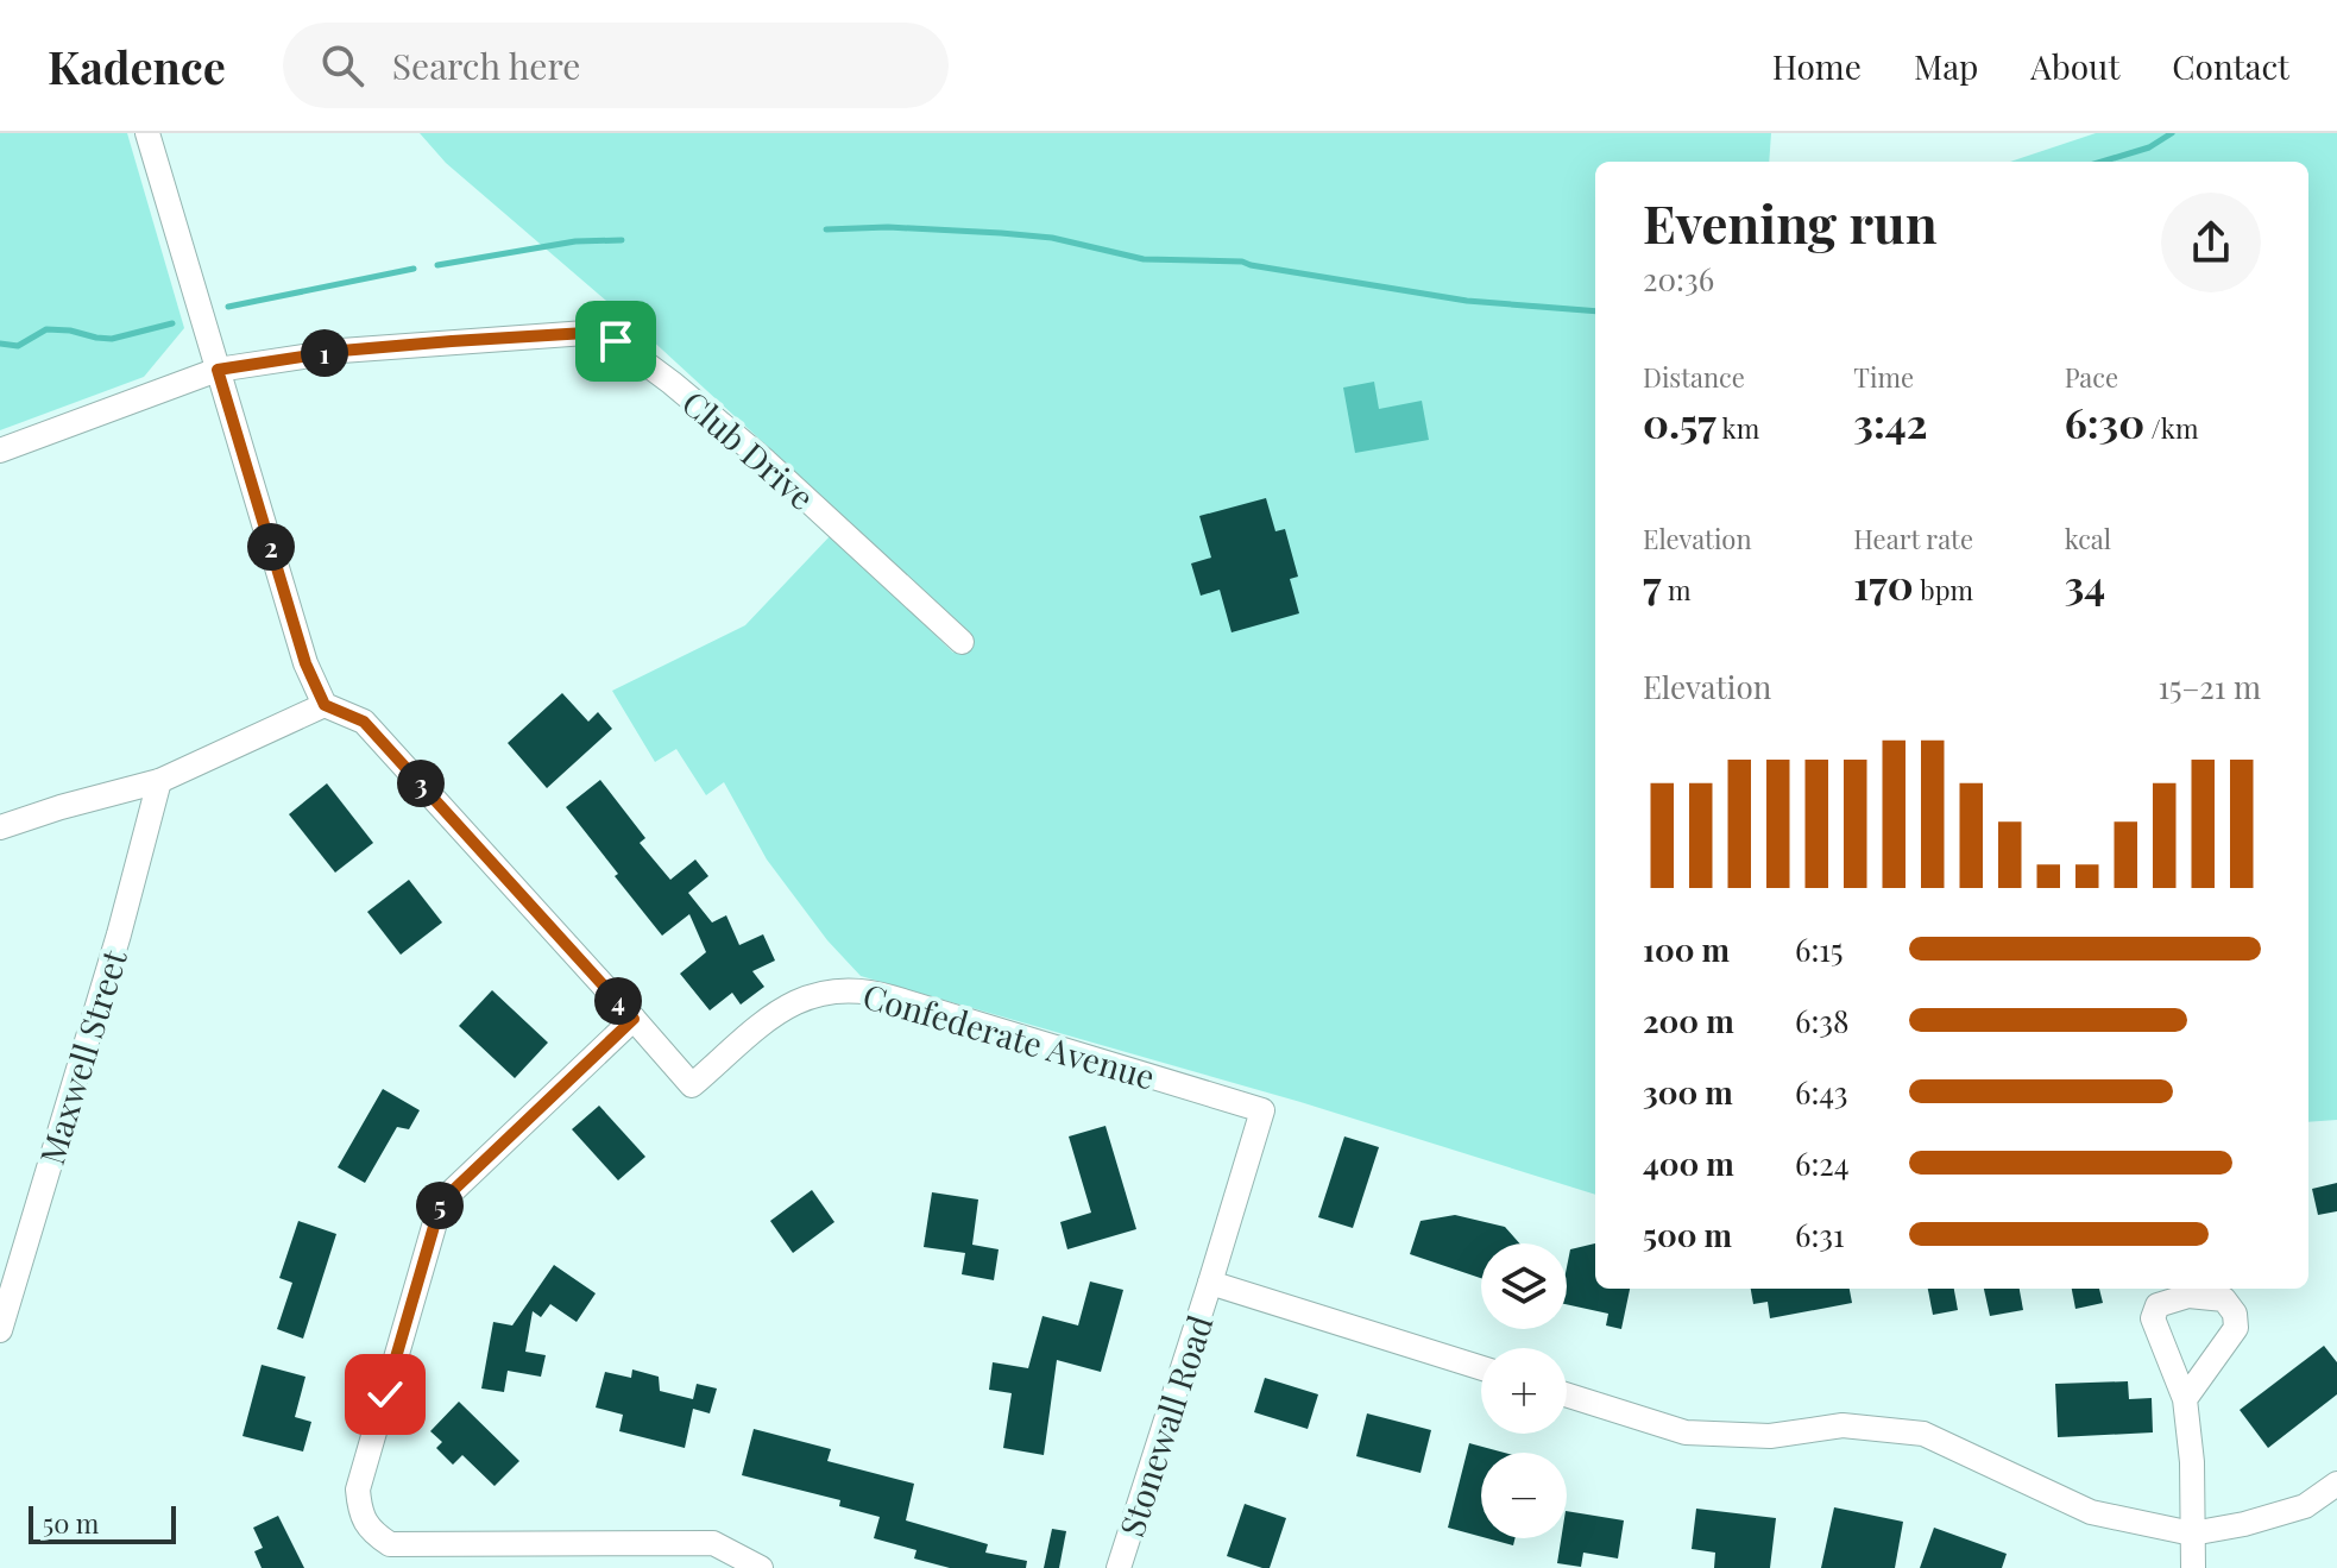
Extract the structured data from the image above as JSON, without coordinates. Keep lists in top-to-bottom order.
{
  "streets": {
    "street": [
      "Club Drive",
      "Confederate Avenue",
      "Maxwell Street",
      "Stonewall Road"
    ]
  },
  "crossings": [
    ["Confederate Avenue", "Stonewall Road"]
  ],
  "scale_bar": "50 m",
  "page": {
    "header": "Kadence",
    "search": "Search here",
    "nav": [
      "Home",
      "Map",
      "About",
      "Contact"
    ],
    "heading": ["Evening run", "20:36"],
    "stats": [
      ["Distance", "0.57 km"],
      ["Time", "3:42"],
      ["Pace", "6:30 /km"],
      ["Elevation", "7 m"],
      ["Heart rate", "170 bpm"],
      ["kcal", "34"]
    ],
    "pins": [
      "1",
      "2",
      "3",
      "4",
      "5"
    ],
    "chart": ["Elevation", "15–21 m"],
    "list": [
      {
        "name": "100 m",
        "note": "6:15"
      },
      {
        "name": "200 m",
        "note": "6:38"
      },
      {
        "name": "300 m",
        "note": "6:43"
      },
      {
        "name": "400 m",
        "note": "6:24"
      },
      {
        "name": "500 m",
        "note": "6:31"
      }
    ],
    "map_buttons": ["+", "−"],
    "scale": "50 m"
  }
}
